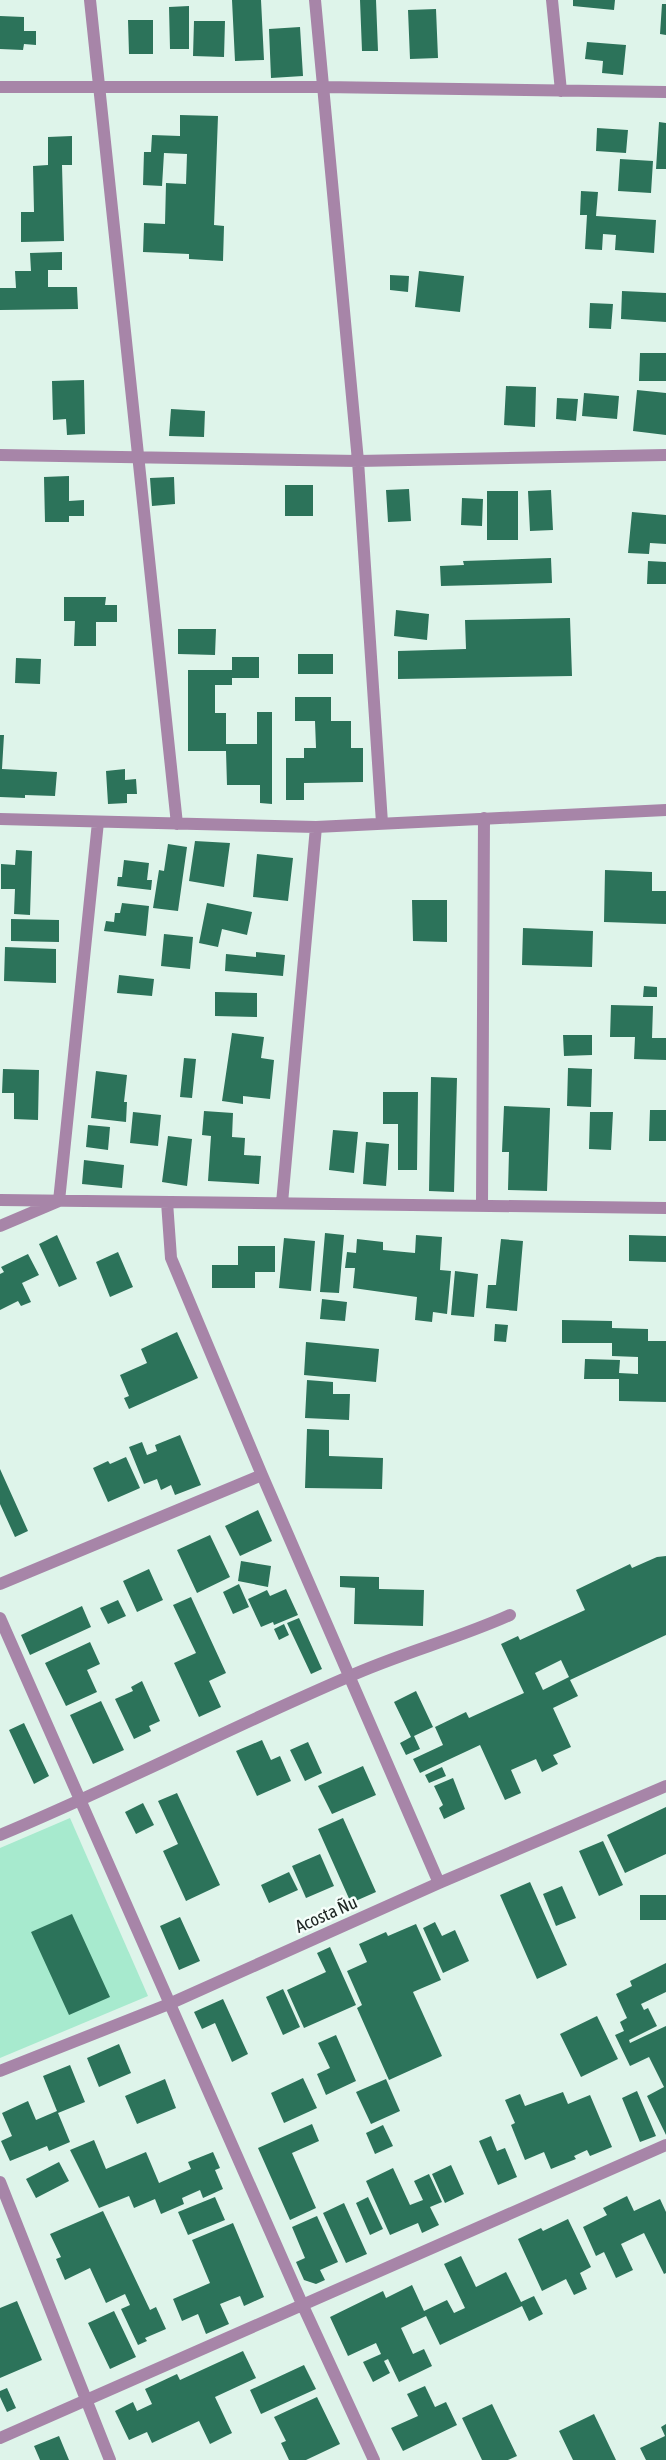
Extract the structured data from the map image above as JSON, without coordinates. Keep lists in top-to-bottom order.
{
  "streets": {
    "street": ["Acosta Ñu"]
  }
}
